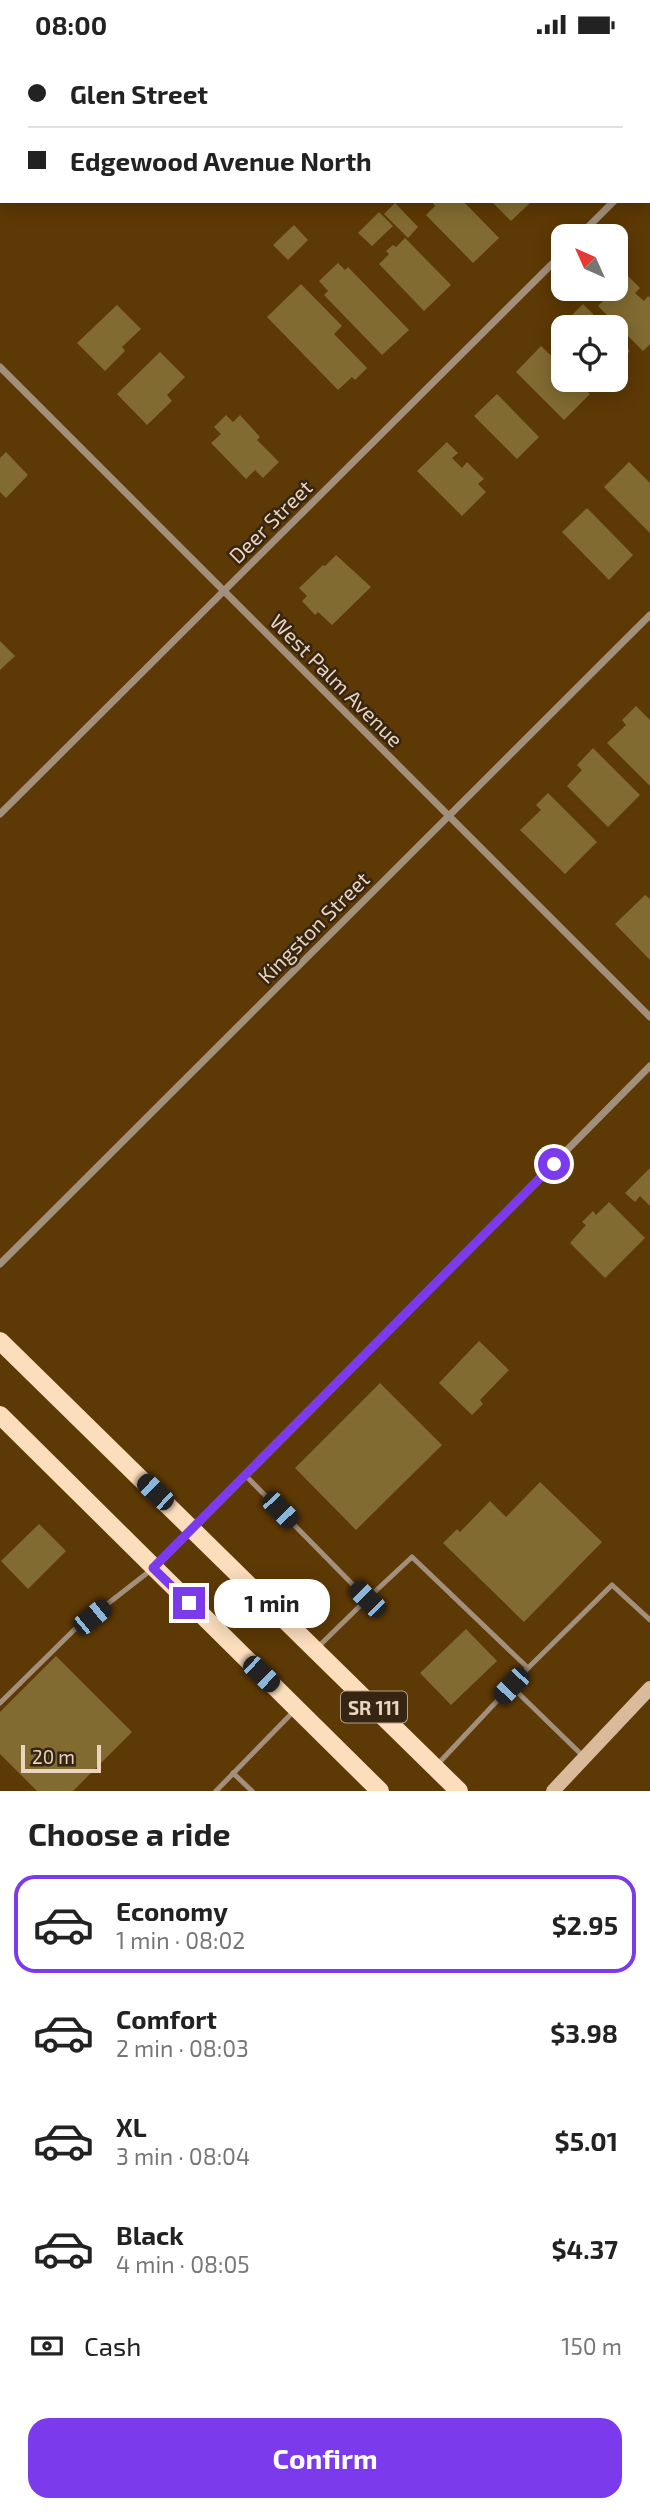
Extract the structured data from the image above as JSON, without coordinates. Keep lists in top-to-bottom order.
{
  "streets": {
    "main road": ["SR 111"],
    "street": ["Deer Street", "West Palm Avenue", "Kingston Street"]
  },
  "crossings": [
    ["Deer Street", "West Palm Avenue"],
    ["West Palm Avenue", "Kingston Street"]
  ],
  "scale_bar": "20 m",
  "north": "top left",
  "page": {
    "status": "08:00",
    "banner": ["Glen Street", "Edgewood Avenue North"],
    "bubble": "1 min",
    "scale": "20 m",
    "heading": "Choose a ride",
    "list": [
      {
        "name": "Economy",
        "note": "1 min · 08:02",
        "value": "$2.95"
      },
      {
        "name": "Comfort",
        "note": "2 min · 08:03",
        "value": "$3.98"
      },
      {
        "name": "XL",
        "note": "3 min · 08:04",
        "value": "$5.01"
      },
      {
        "name": "Black",
        "note": "4 min · 08:05",
        "value": "$4.37"
      }
    ],
    "pay": ["Cash", "150 m"],
    "buttons": "Confirm"
  }
}
